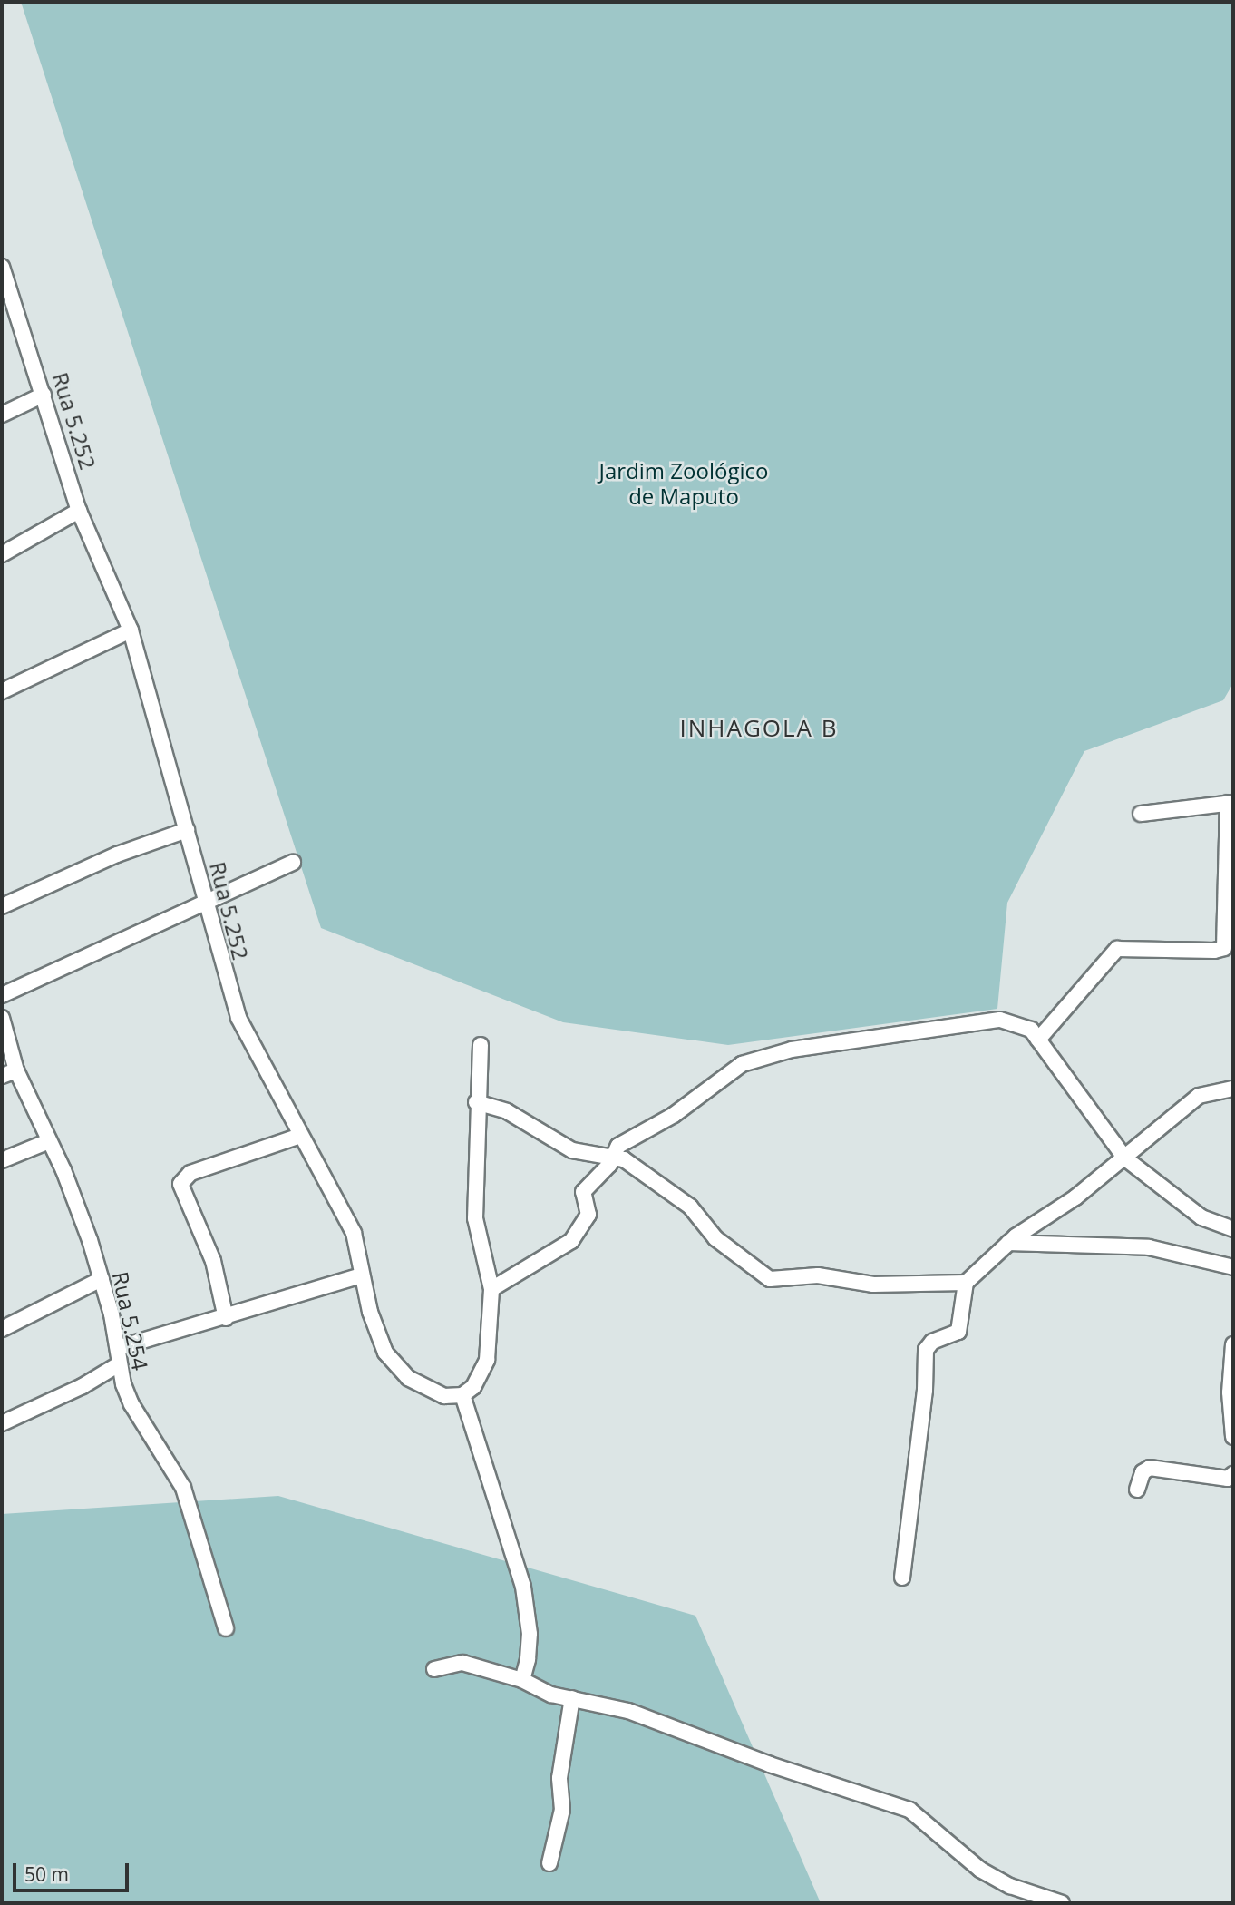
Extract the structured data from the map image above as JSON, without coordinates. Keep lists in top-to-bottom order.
{
  "streets": {
    "street": ["Rua 5.252", "Rua 5.254"]
  },
  "districts": ["INHAGOLA B"],
  "parks": ["Jardim Zoológico de Maputo"],
  "scale_bar": "50 m"
}
